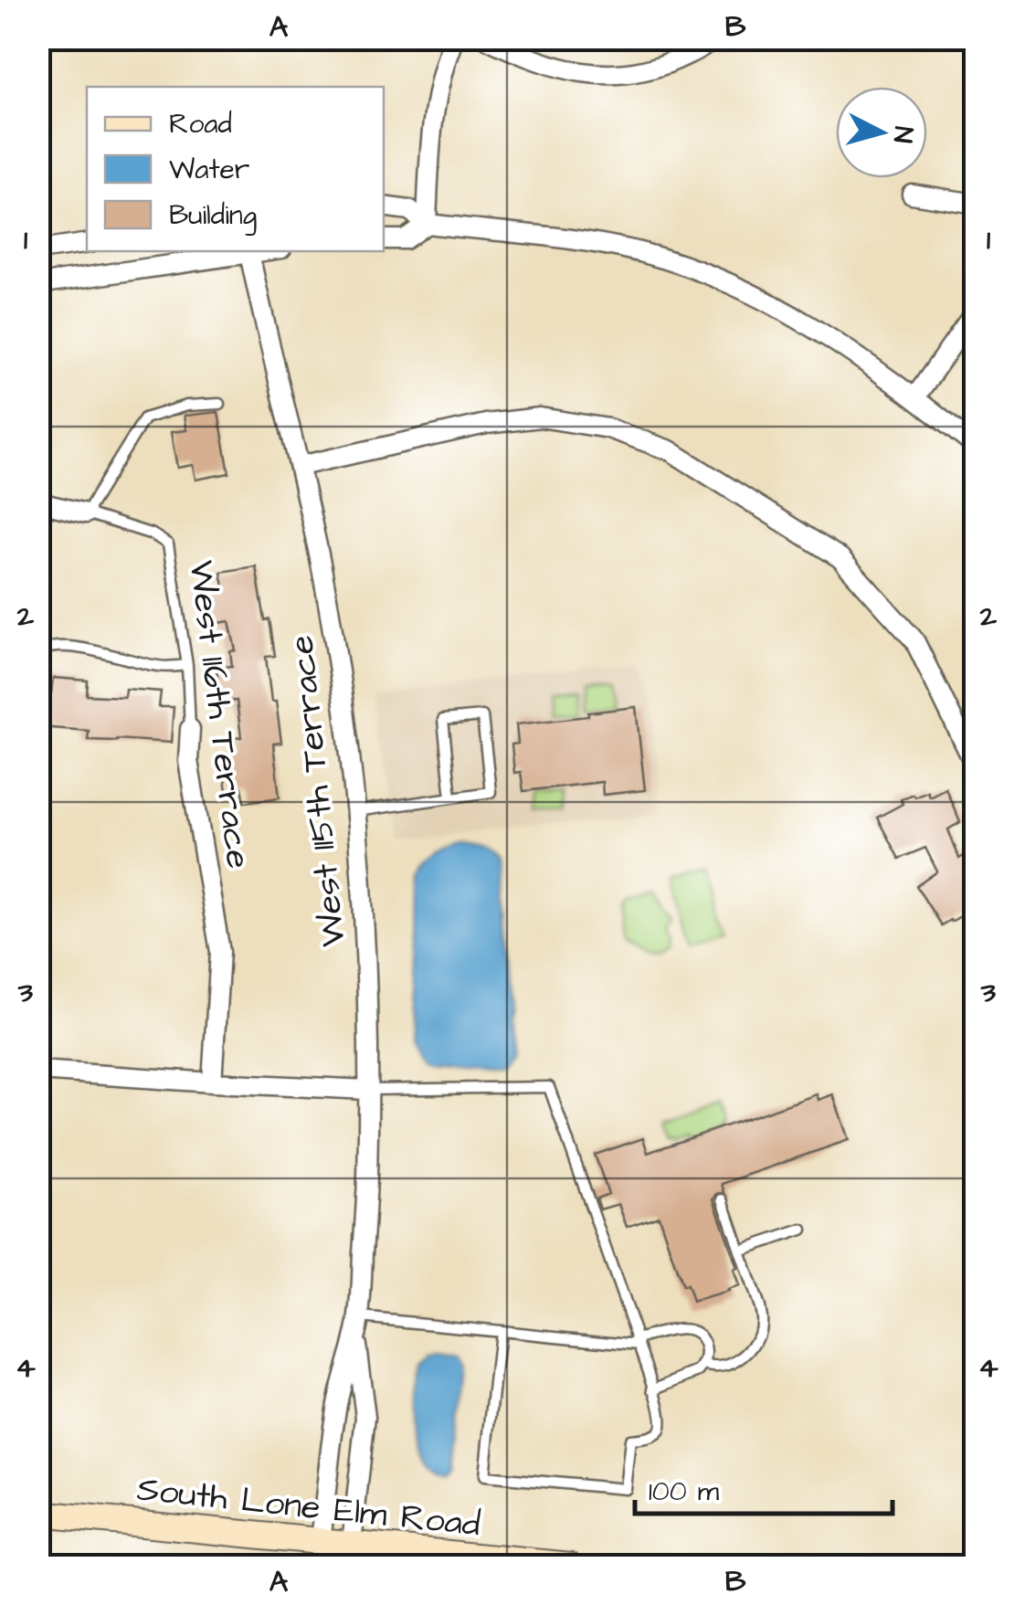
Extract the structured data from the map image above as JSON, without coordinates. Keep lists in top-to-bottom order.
{
  "streets": {
    "street": ["West 116th Terrace", "West 115th Terrace", "South Lone Elm Road"]
  },
  "crossings": [
    ["West 115th Terrace", "South Lone Elm Road"]
  ],
  "legend": ["Road", "Water", "Building"],
  "scale_bar": "100 m",
  "north": "right",
  "grid": {
    "columns": ["A", "B"],
    "rows": [
      "1",
      "2",
      "3",
      "4"
    ]
  }
}
